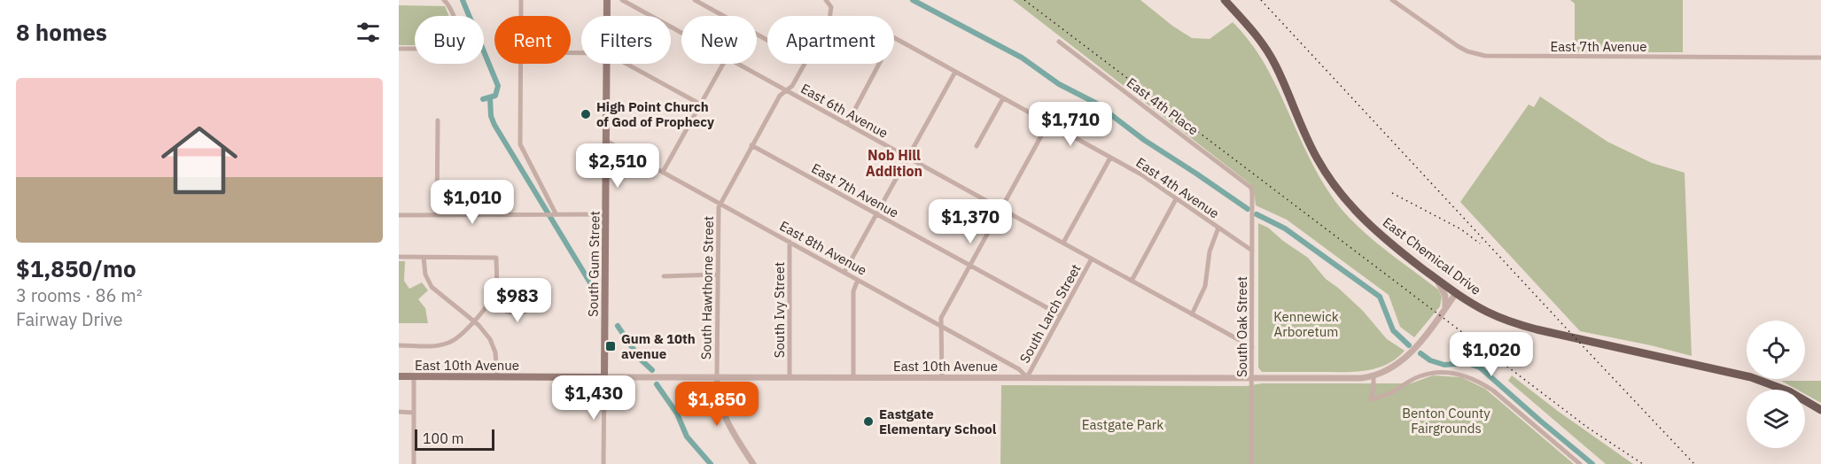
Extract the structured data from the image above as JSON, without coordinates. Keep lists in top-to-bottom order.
{
  "streets": {
    "main road": ["East Chemical Drive", "South Gum Street", "East 10th Avenue"],
    "street": [
      "East 7th Avenue",
      "East 4th Place",
      "East 6th Avenue",
      "East 4th Avenue",
      "East 8th Avenue",
      "South Hawthorne Street",
      "South Ivy Street",
      "South Larch Street",
      "South Oak Street"
    ]
  },
  "crossings": [
    ["East 7th Avenue", "South Hawthorne Street"],
    ["East 7th Avenue", "South Larch Street"],
    ["East 4th Place", "South Oak Street"],
    ["East 6th Avenue", "East 4th Avenue"],
    ["East 6th Avenue", "South Hawthorne Street"],
    ["East 6th Avenue", "South Larch Street"],
    ["East 6th Avenue", "South Oak Street"],
    ["East 4th Avenue", "South Larch Street"],
    ["East 4th Avenue", "South Oak Street"],
    ["East 8th Avenue", "South Gum Street"],
    ["East 8th Avenue", "South Hawthorne Street"],
    ["East 8th Avenue", "South Ivy Street"],
    ["East 8th Avenue", "South Larch Street"],
    ["East 8th Avenue", "East 10th Avenue"],
    ["East Chemical Drive", "East 10th Avenue"],
    ["South Gum Street", "East 10th Avenue"],
    ["South Hawthorne Street", "East 10th Avenue"],
    ["South Ivy Street", "East 10th Avenue"],
    ["South Larch Street", "East 10th Avenue"],
    ["South Oak Street", "East 10th Avenue"]
  ],
  "districts": ["Nob Hill Addition"],
  "parks": ["Kennewick Arboretum", "Benton County Fairgrounds", "Eastgate Park"],
  "places": {
    "other": ["High Point Church of God of Prophecy", "Eastgate Elementary School"],
    "transit": ["Gum & 10th avenue"]
  },
  "scale_bar": "100 m",
  "page": {
    "heading": "8 homes",
    "chip": [
      "Buy",
      "Rent",
      "Filters",
      "New",
      "Apartment"
    ],
    "list": [
      {
        "name": "$1,850/mo",
        "note": "3 rooms · 86 m² · Fairway Drive"
      }
    ],
    "price": [
      "$1,710",
      "$2,510",
      "$1,010",
      "$1,370",
      "$983",
      "$1,020",
      "$1,430",
      "$1,850"
    ],
    "scale": "100 m"
  }
}
